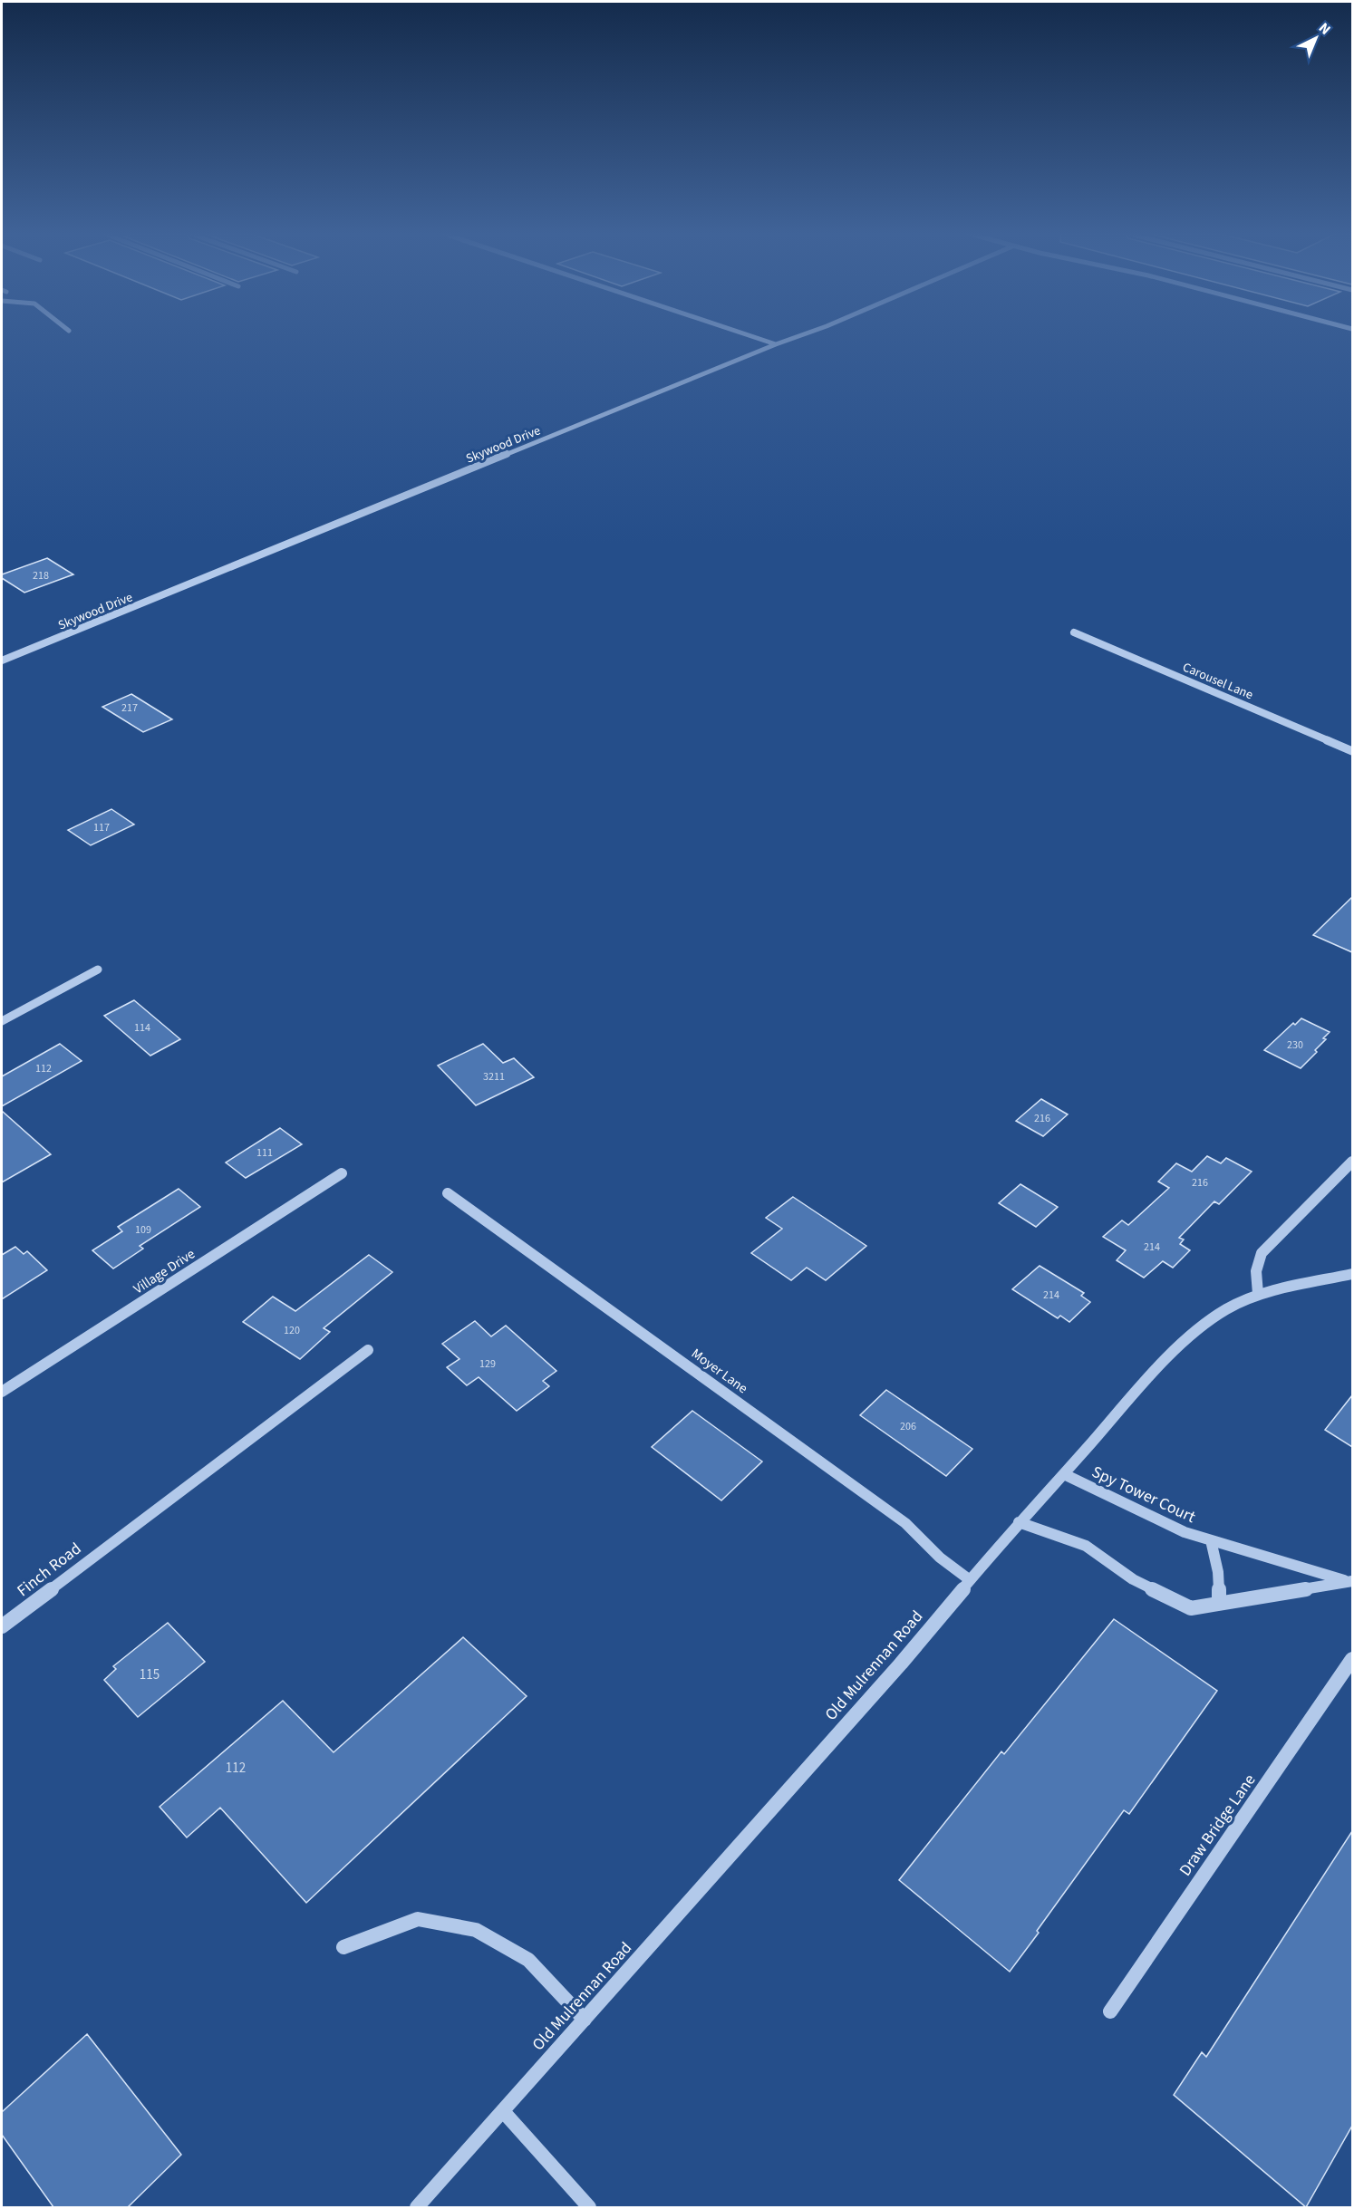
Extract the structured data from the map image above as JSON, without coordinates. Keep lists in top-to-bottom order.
{
  "streets": {
    "street": [
      "Skywood Drive",
      "Carousel Lane",
      "Village Drive",
      "Moyer Lane",
      "Spy Tower Court",
      "Finch Road",
      "Old Mulrennan Road",
      "Draw Bridge Lane"
    ]
  },
  "crossings": [
    ["Moyer Lane", "Old Mulrennan Road"],
    ["Spy Tower Court", "Old Mulrennan Road"]
  ],
  "house_numbers": [
    "218",
    "217",
    "117",
    "114",
    "230",
    "112",
    "3211",
    "216",
    "111",
    "216",
    "109",
    "214",
    "214",
    "120",
    "129",
    "206",
    "115",
    "112"
  ],
  "north": "top right"
}
